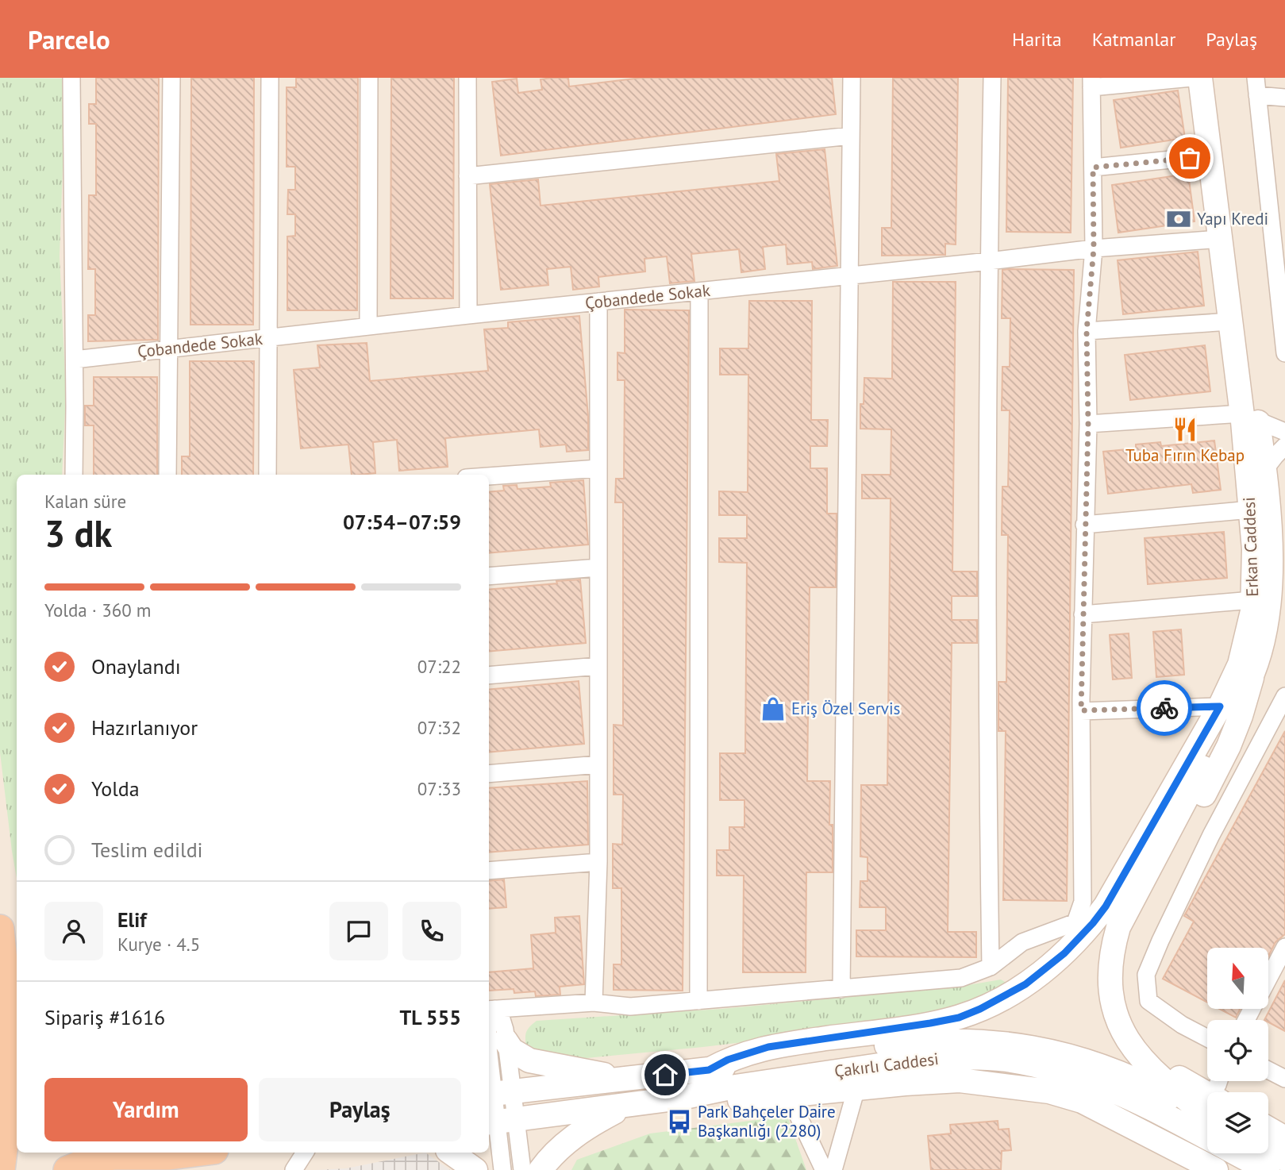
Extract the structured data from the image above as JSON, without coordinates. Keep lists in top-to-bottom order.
{
  "streets": {
    "main road": ["Erkan Caddesi", "Çakırlı Caddesi"],
    "street": ["Çobandede Sokak"]
  },
  "crossings": [
    ["Çobandede Sokak", "Erkan Caddesi"],
    ["Erkan Caddesi", "Çakırlı Caddesi"]
  ],
  "places": {
    "bank": ["Yapı Kredi"],
    "restaurant": ["Tuba Fırın Kebap"],
    "shop": ["Eriş Özel Servis"],
    "bus stop": ["Park Bahçeler Dai̇re Başkanlığı (2280)"]
  },
  "north": "top",
  "page": {
    "header": "Parcelo",
    "nav": ["Harita", "Katmanlar", "Paylaş"],
    "heading": ["3 dk", "Kalan süre", "07:54–07:59"],
    "panel": [
      "Elif",
      "Kurye · 4.5",
      "Sipariş #1616",
      "TL 555"
    ],
    "bar": "Yolda · 360 m",
    "list": [
      ["Onaylandı", "07:22"],
      ["Hazırlanıyor", "07:32"],
      ["Yolda", "07:33"],
      "Teslim edildi"
    ],
    "buttons": ["Yardım", "Paylaş"]
  }
}
